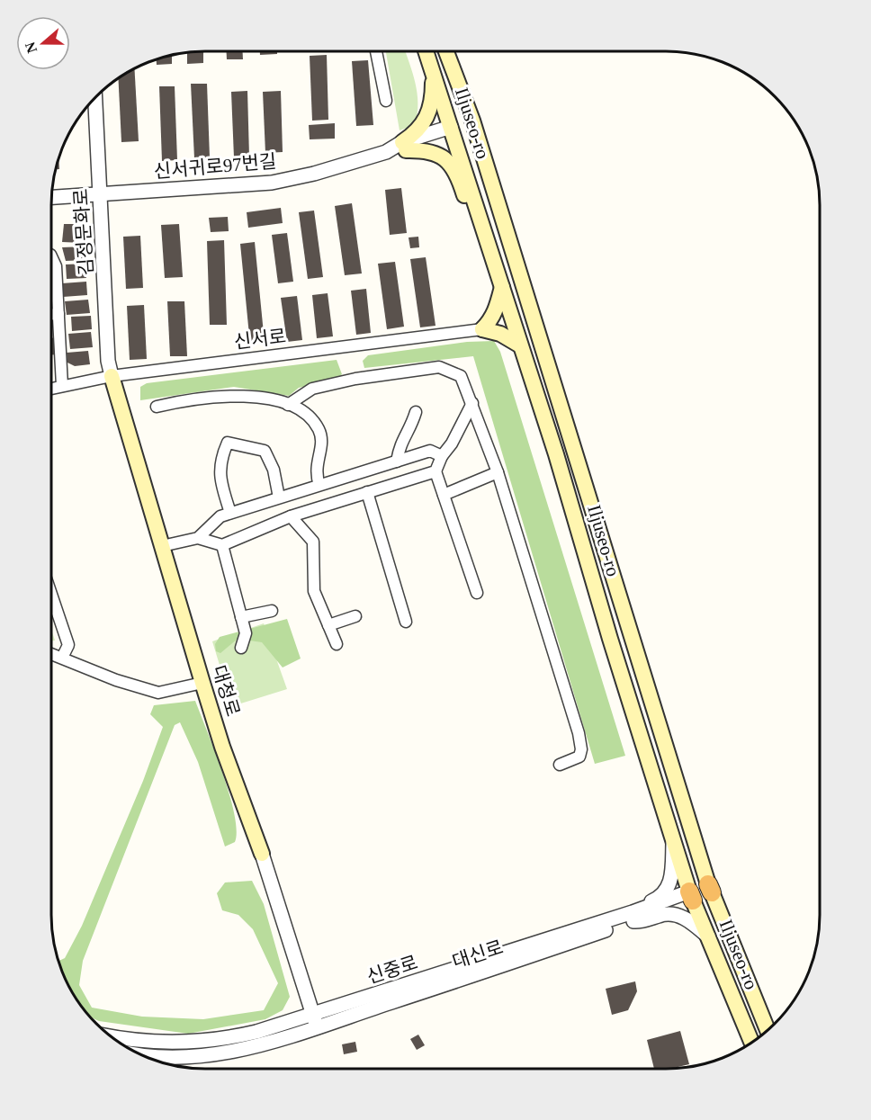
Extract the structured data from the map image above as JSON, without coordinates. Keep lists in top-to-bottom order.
{
  "streets": {
    "main road": ["Iljuseo-ro", "대청로"],
    "street": [
      "신서귀로97번길",
      "김정문화로",
      "신서로",
      "대신로"
    ]
  },
  "crossings": [
    ["Iljuseo-ro", "신서귀로97번길"],
    ["신서귀로97번길", "김정문화로"],
    ["김정문화로", "신서로"],
    ["김정문화로", "대청로"],
    ["신서로", "대청로"],
    ["대청로", "대신로"]
  ],
  "north": "left"
}
